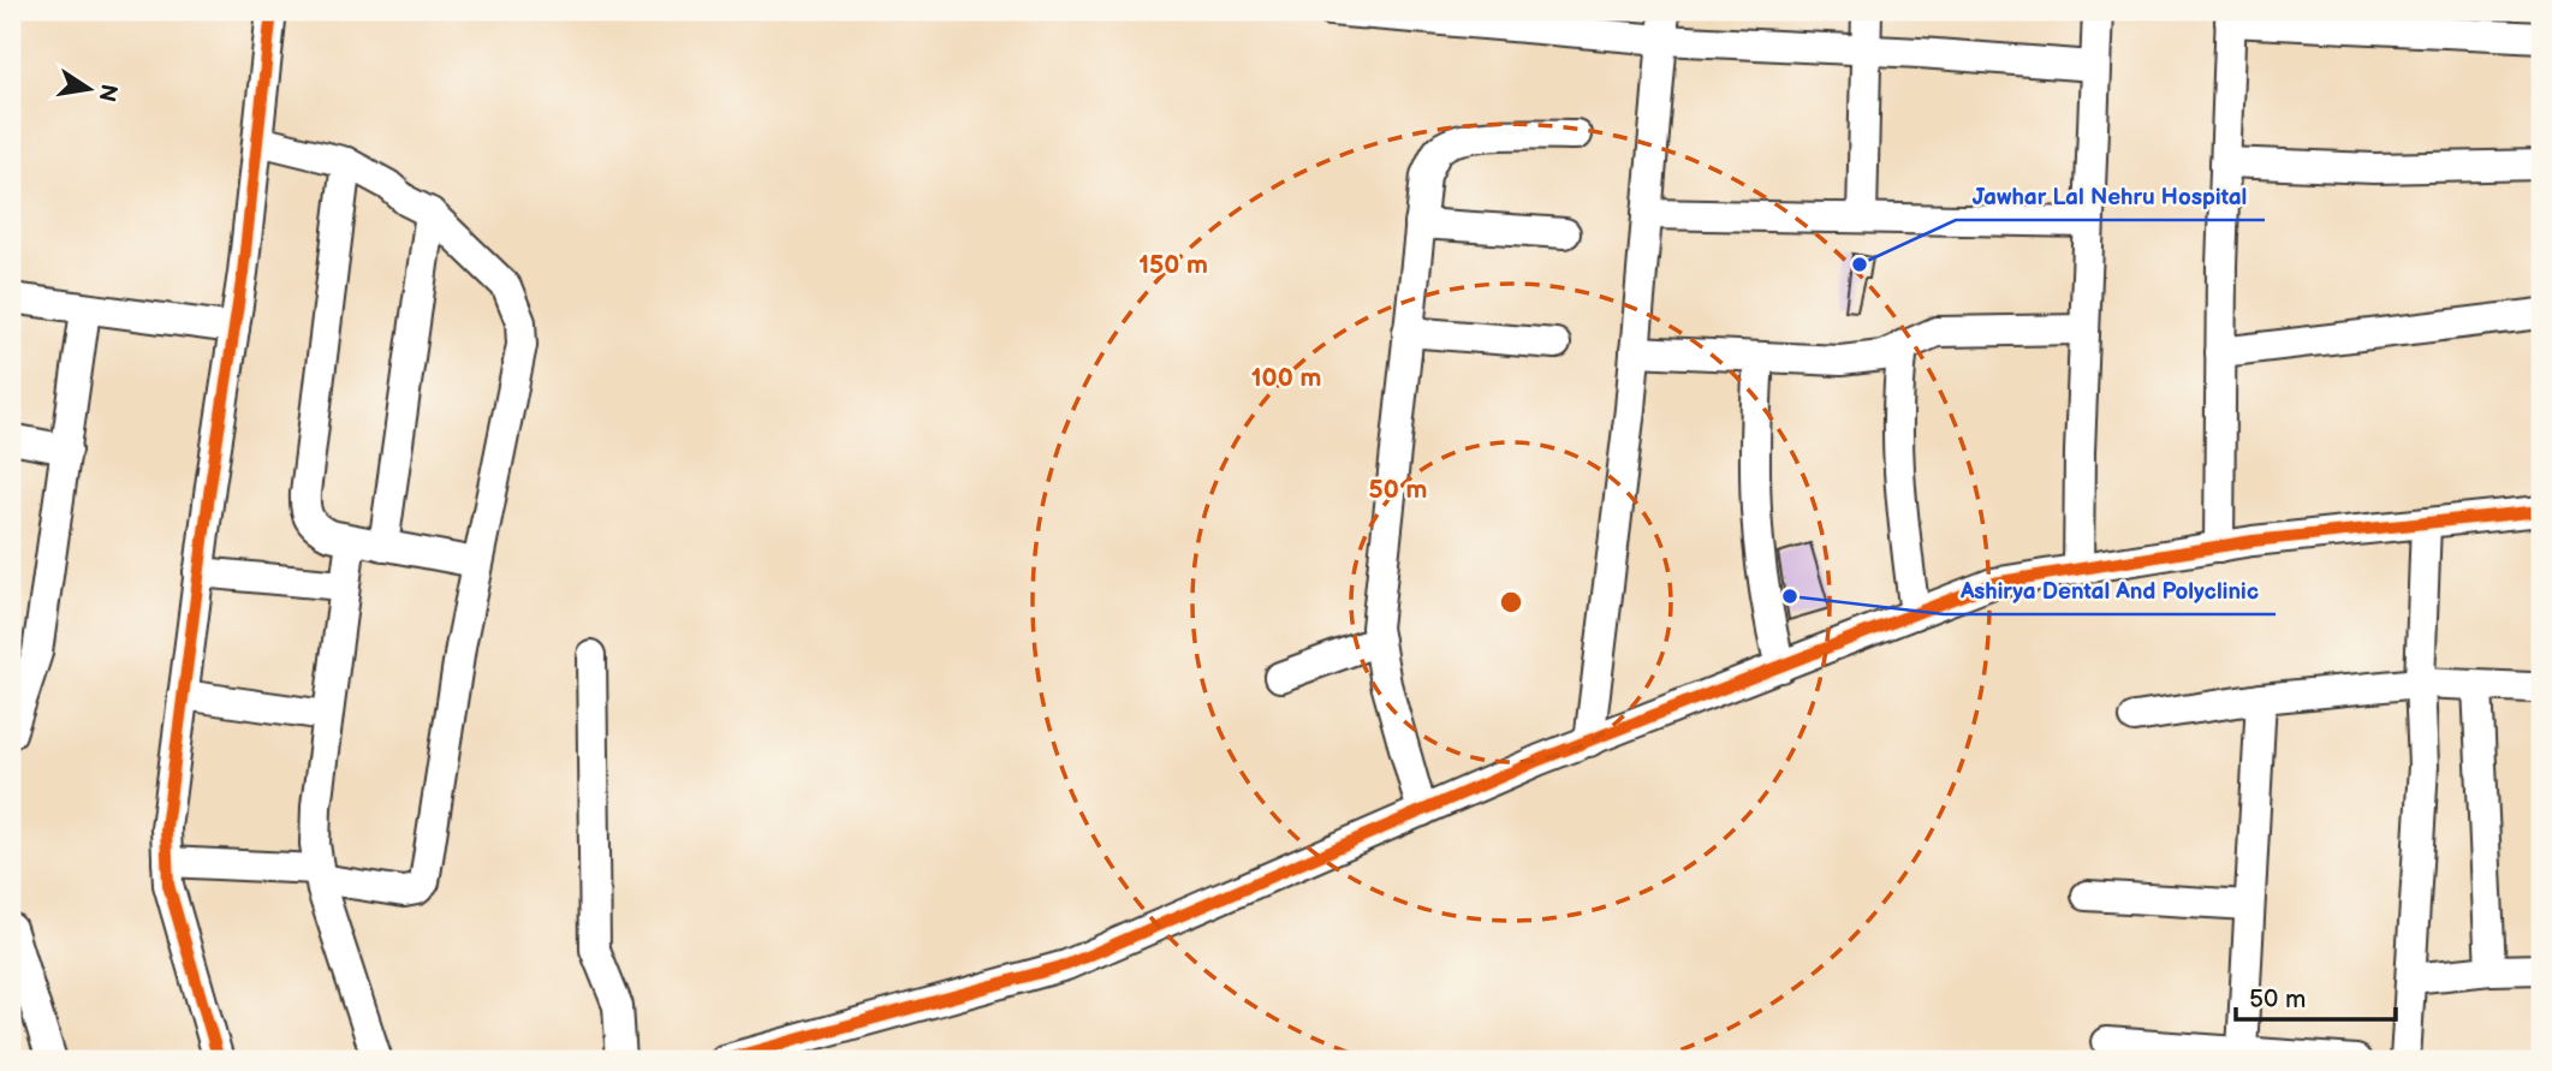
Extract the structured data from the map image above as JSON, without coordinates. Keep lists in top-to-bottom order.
{
  "places": ["Jawhar Lal Nehru Hospital", "Ashirya Dental And Polyclinic"],
  "scale_bar": "50 m",
  "north": "right",
  "rings": ["150 m", "100 m", "50 m"]
}
